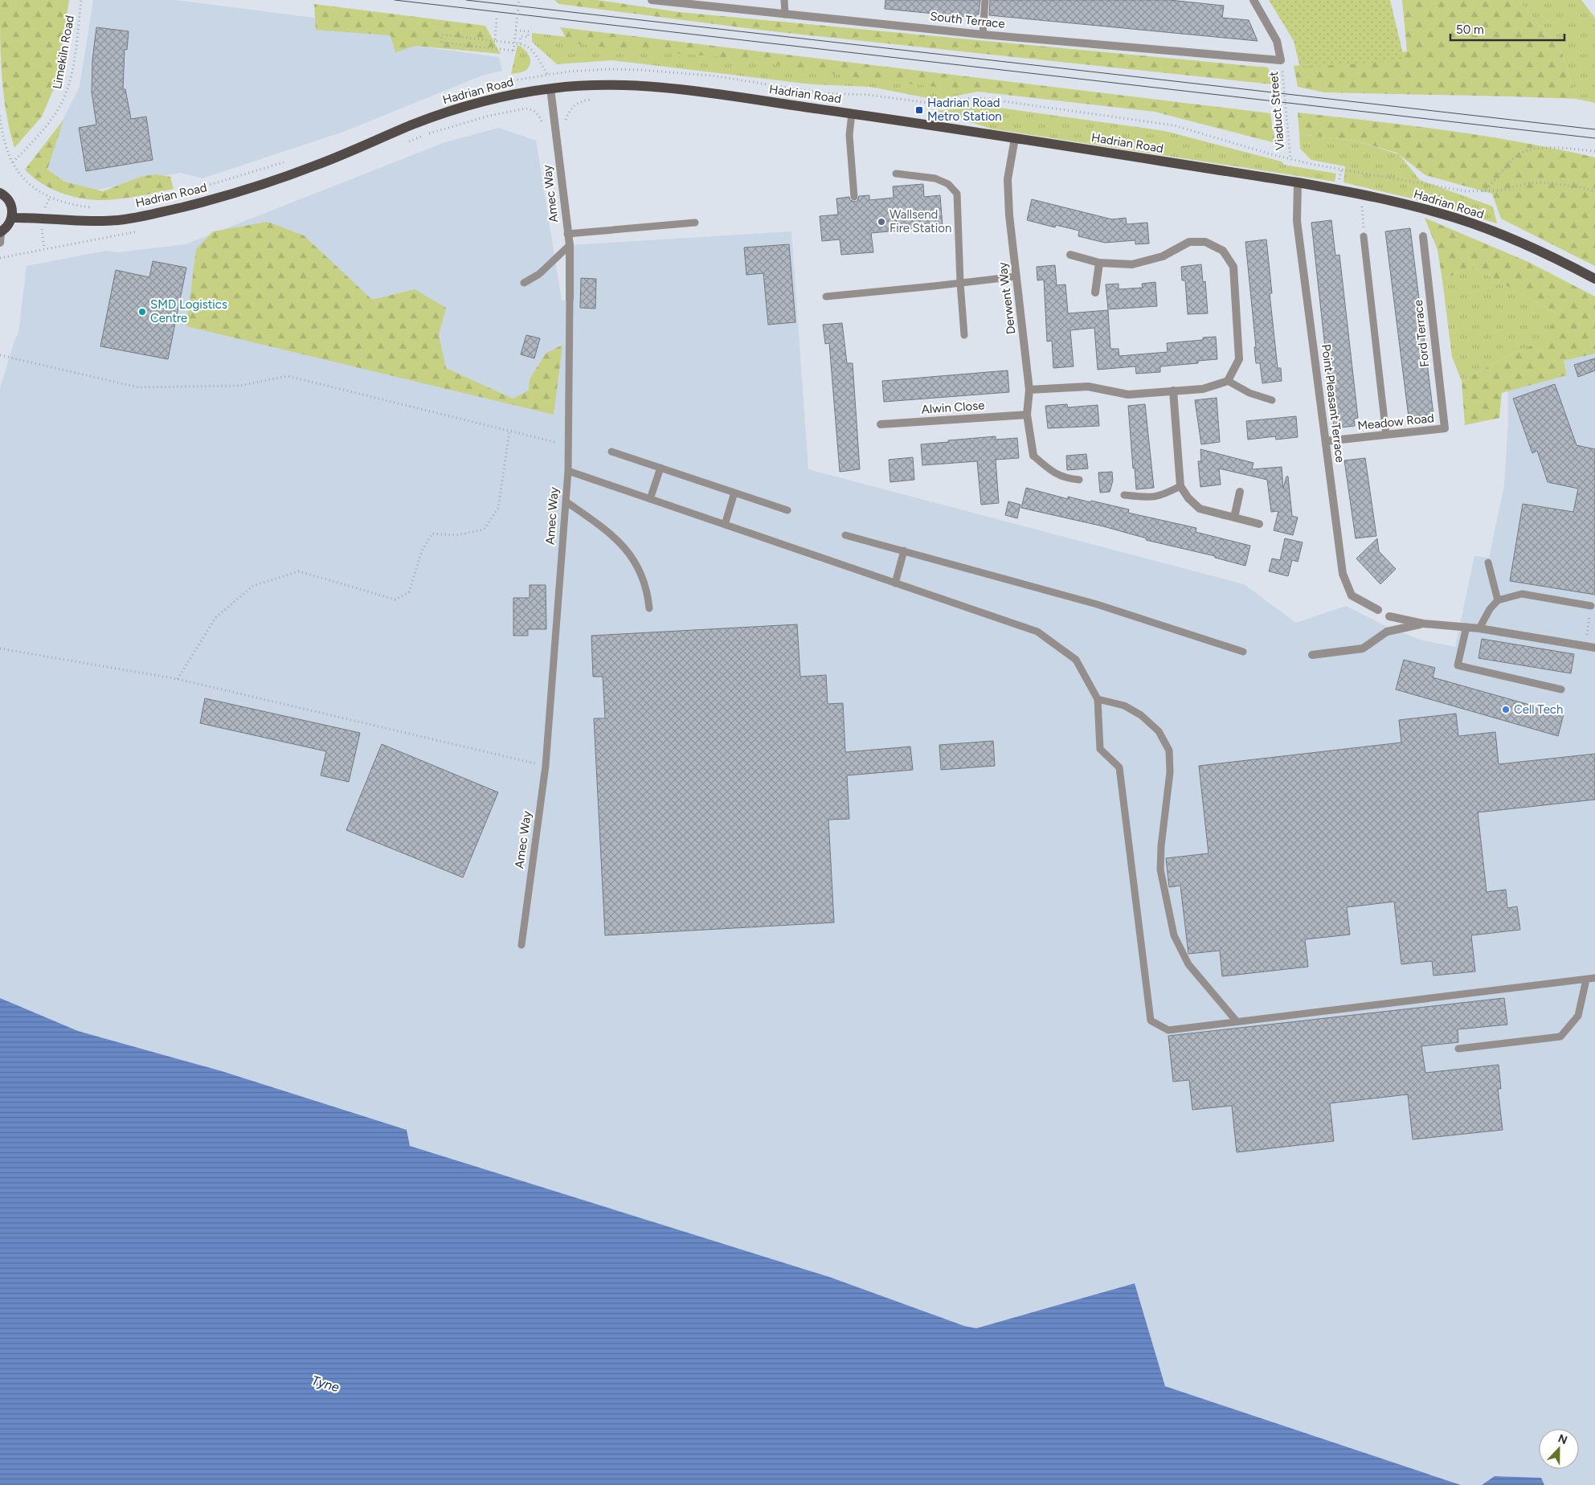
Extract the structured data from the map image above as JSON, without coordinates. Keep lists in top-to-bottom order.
{
  "streets": {
    "main road": ["Hadrian Road"],
    "street": [
      "South Terrace",
      "Amec Way",
      "Derwent Way",
      "Ford Terrace",
      "Point Pleasant Terrace",
      "Alwin Close",
      "Meadow Road"
    ],
    "path": ["Limekiln Road", "Viaduct Street"]
  },
  "crossings": [
    ["South Terrace", "Viaduct Street"],
    ["Hadrian Road", "Amec Way"],
    ["Hadrian Road", "Derwent Way"],
    ["Hadrian Road", "Point Pleasant Terrace"],
    ["Derwent Way", "Alwin Close"],
    ["Ford Terrace", "Meadow Road"],
    ["Point Pleasant Terrace", "Meadow Road"]
  ],
  "water": ["Tyne"],
  "places": {
    "transit": ["Hadrian Road Metro Station"],
    "other": ["Wallsend Fire Station", "SMD Logistics Centre", "Cell Tech"]
  },
  "scale_bar": "50 m",
  "north": "top"
}
